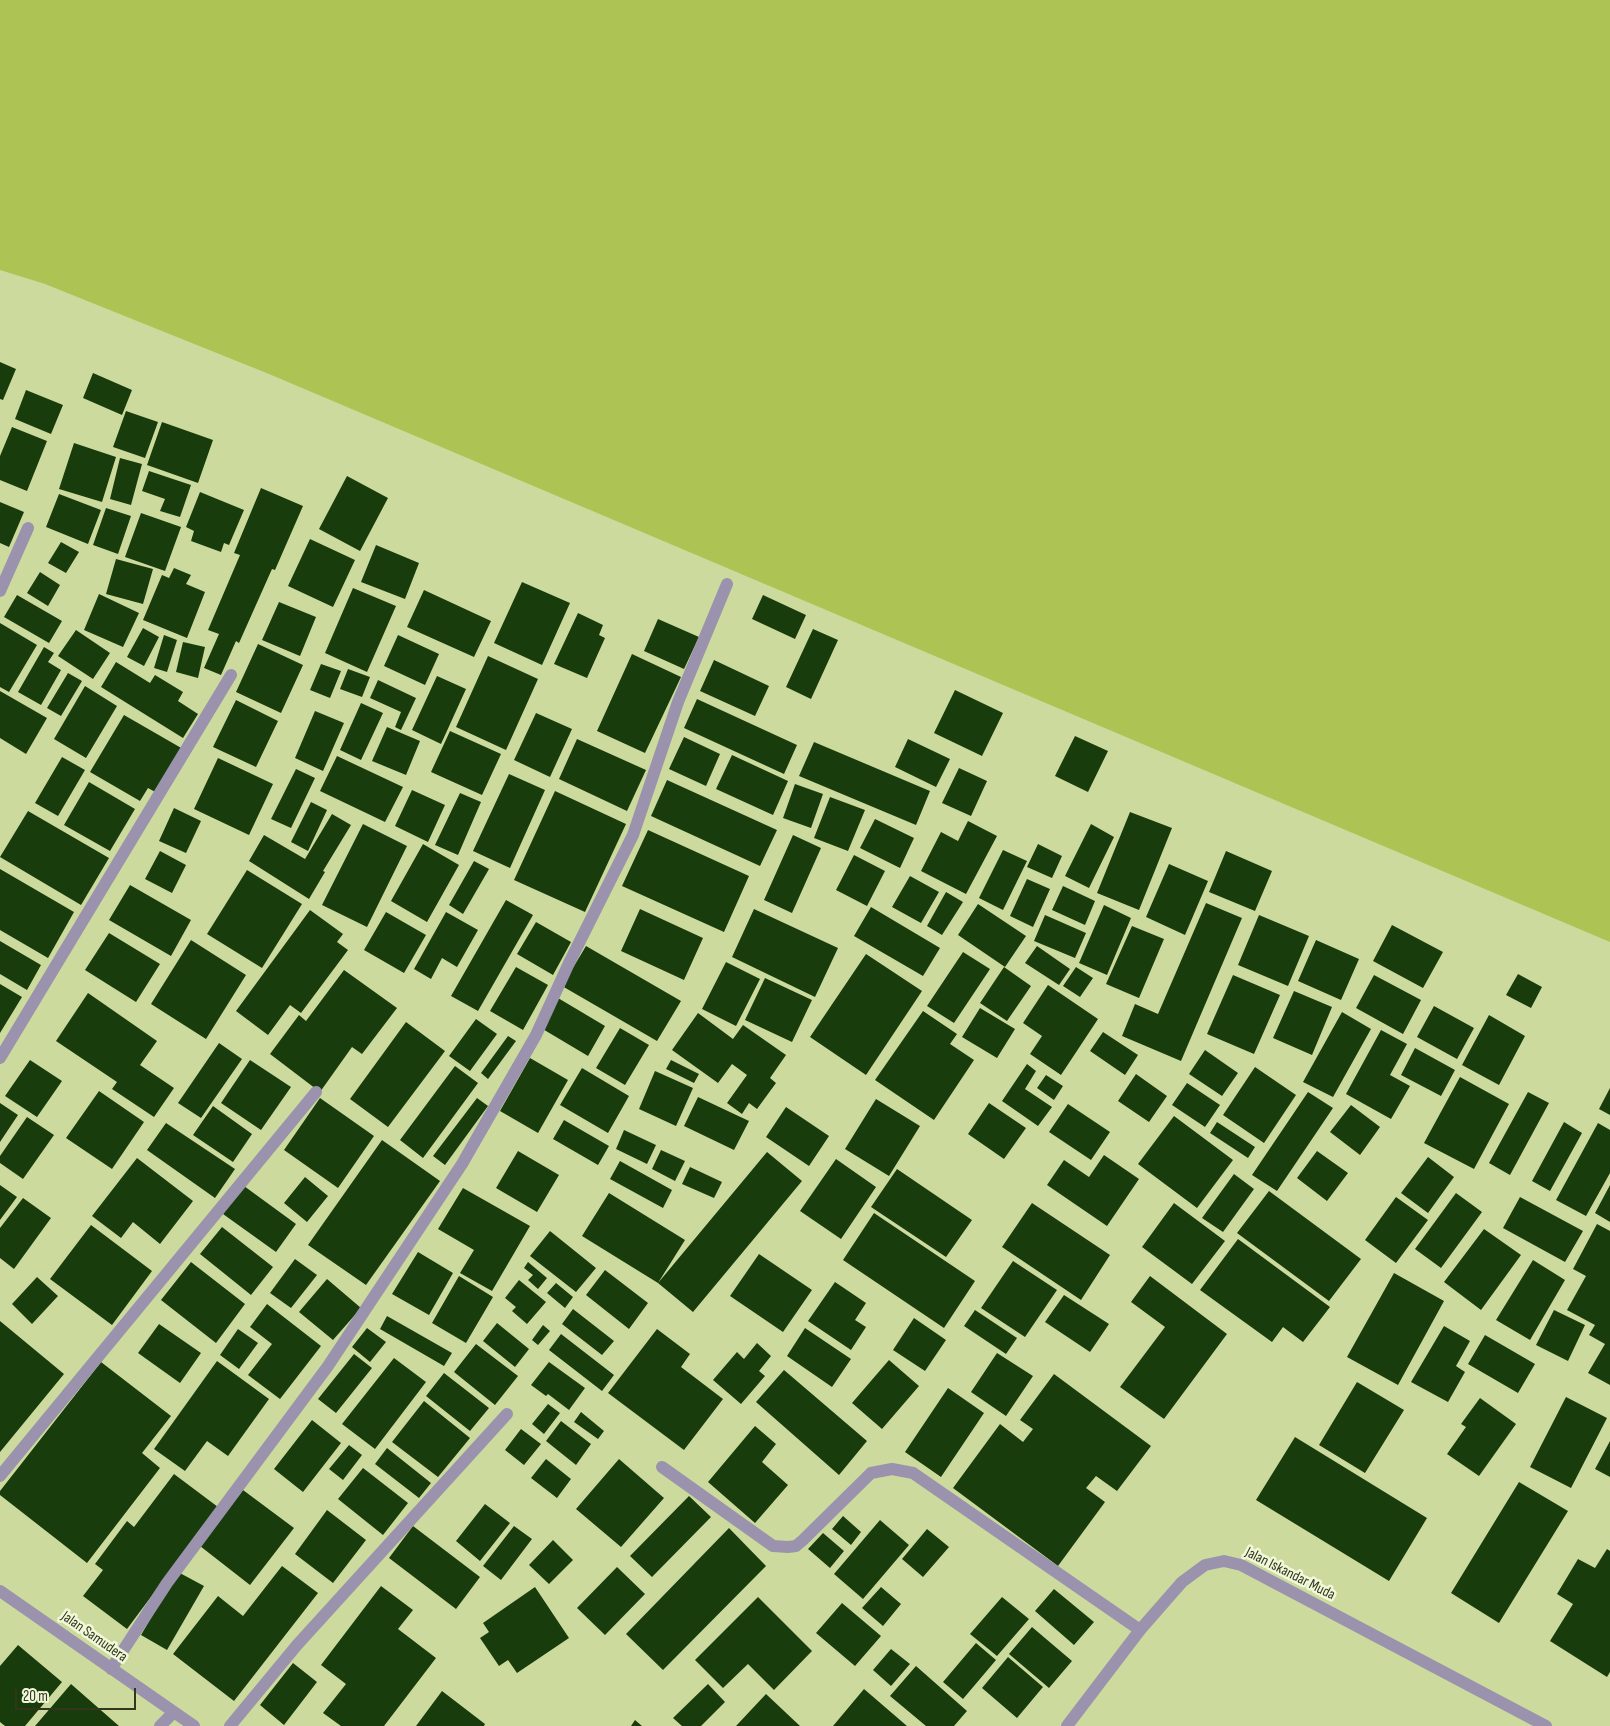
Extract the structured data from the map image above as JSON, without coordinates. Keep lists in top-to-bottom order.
{
  "streets": {
    "street": ["Jalan Iskandar Muda", "Jalan Samudera"]
  },
  "scale_bar": "20 m"
}
